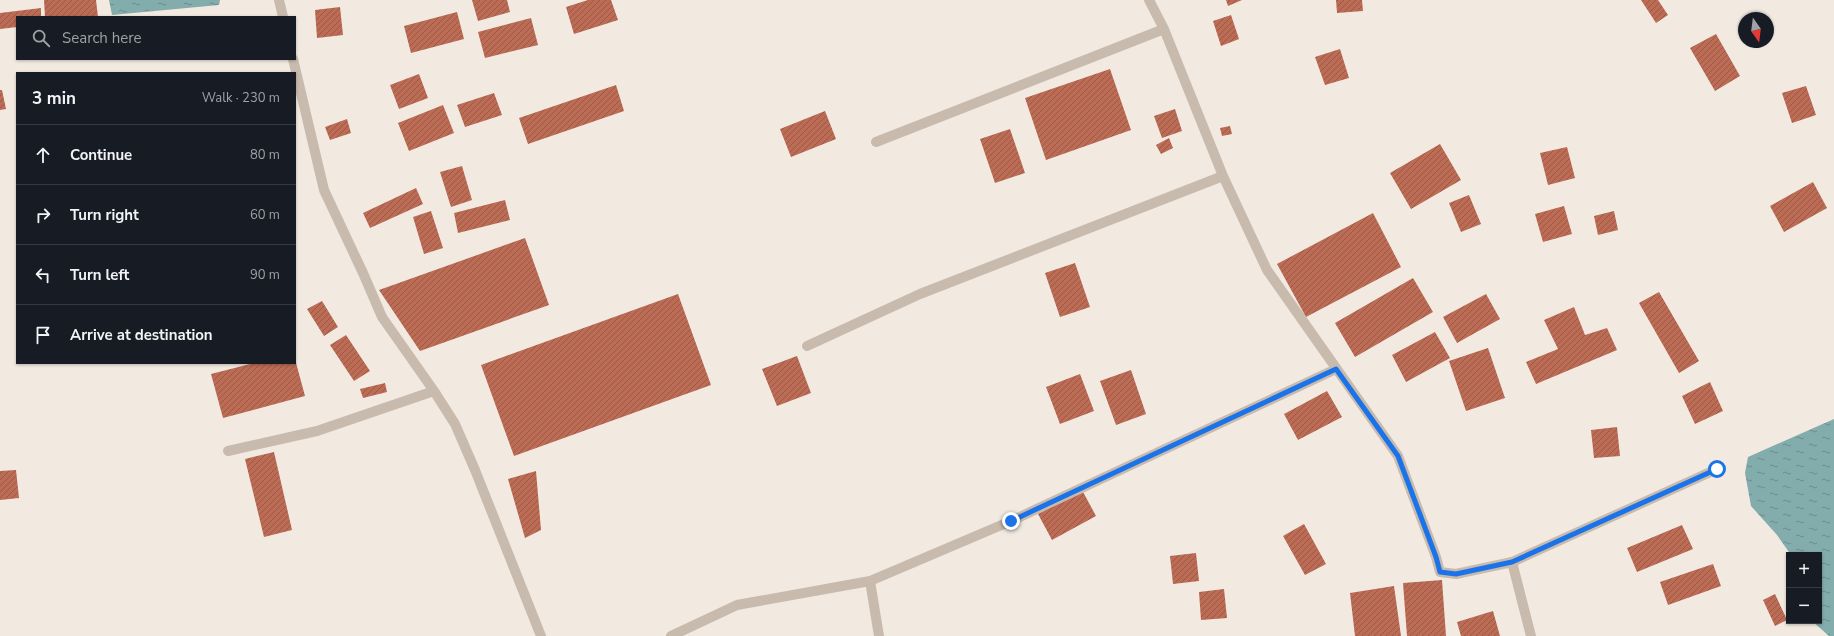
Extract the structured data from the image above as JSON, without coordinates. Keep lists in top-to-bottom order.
{
  "north": "bottom",
  "page": {
    "search": "Search here",
    "heading": ["3 min", "Walk · 230 m"],
    "list": [
      ["Continue", "80 m"],
      ["Turn right", "60 m"],
      ["Turn left", "90 m"],
      "Arrive at destination"
    ],
    "map_buttons": ["+", "−"]
  }
}
